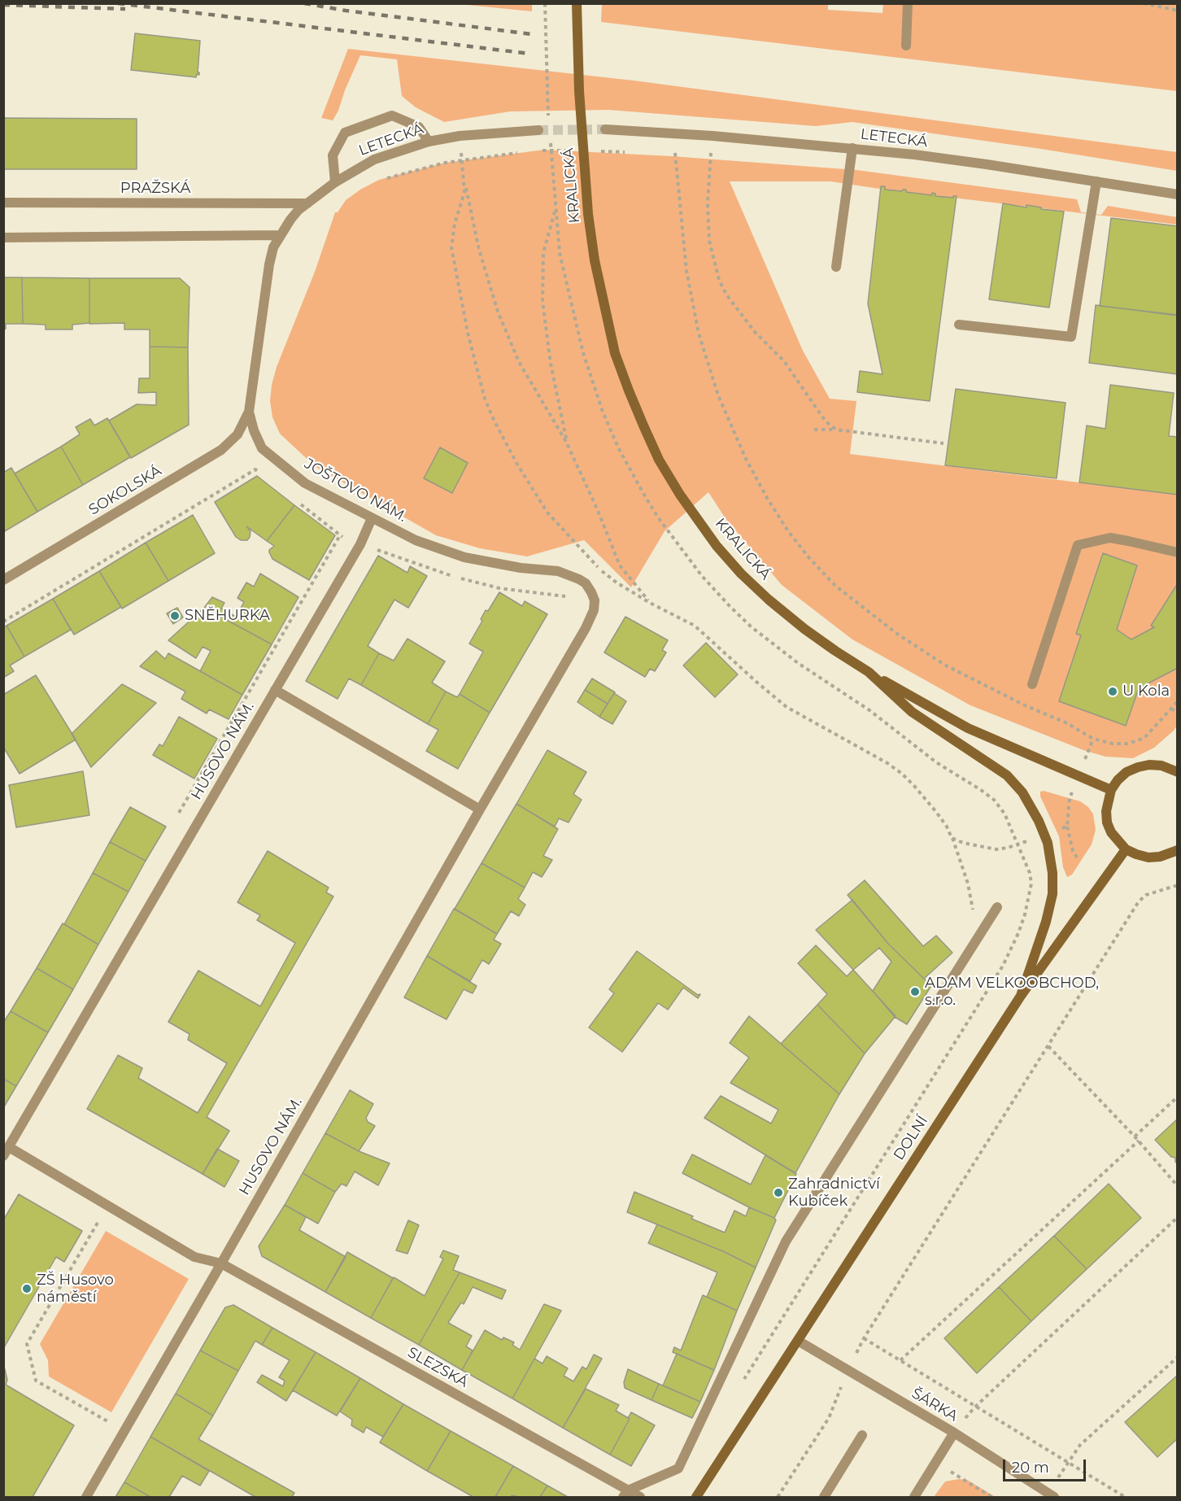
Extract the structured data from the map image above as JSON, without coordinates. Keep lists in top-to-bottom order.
{
  "streets": {
    "main road": ["KRALICKÁ", "DOLNÍ"],
    "street": [
      "LETECKÁ",
      "PRAŽSKÁ",
      "SOKOLSKÁ",
      "JOŠTOVO NÁM.",
      "HUSOVO NÁM.",
      "SLEZSKÁ",
      "ŠÁRKA"
    ]
  },
  "crossings": [
    ["LETECKÁ", "PRAŽSKÁ"],
    ["LETECKÁ", "JOŠTOVO NÁM."],
    ["KRALICKÁ", "DOLNÍ"],
    ["SOKOLSKÁ", "JOŠTOVO NÁM."],
    ["JOŠTOVO NÁM.", "HUSOVO NÁM."],
    ["HUSOVO NÁM.", "SLEZSKÁ"],
    ["DOLNÍ", "ŠÁRKA"]
  ],
  "places": [
    "SNĚHURKA",
    "U Kola",
    "ADAM VELKOOBCHOD, s.r.o.",
    "Zahradnictví Kubíček",
    "ZŠ Husovo náměstí"
  ],
  "scale_bar": "20 m"
}
